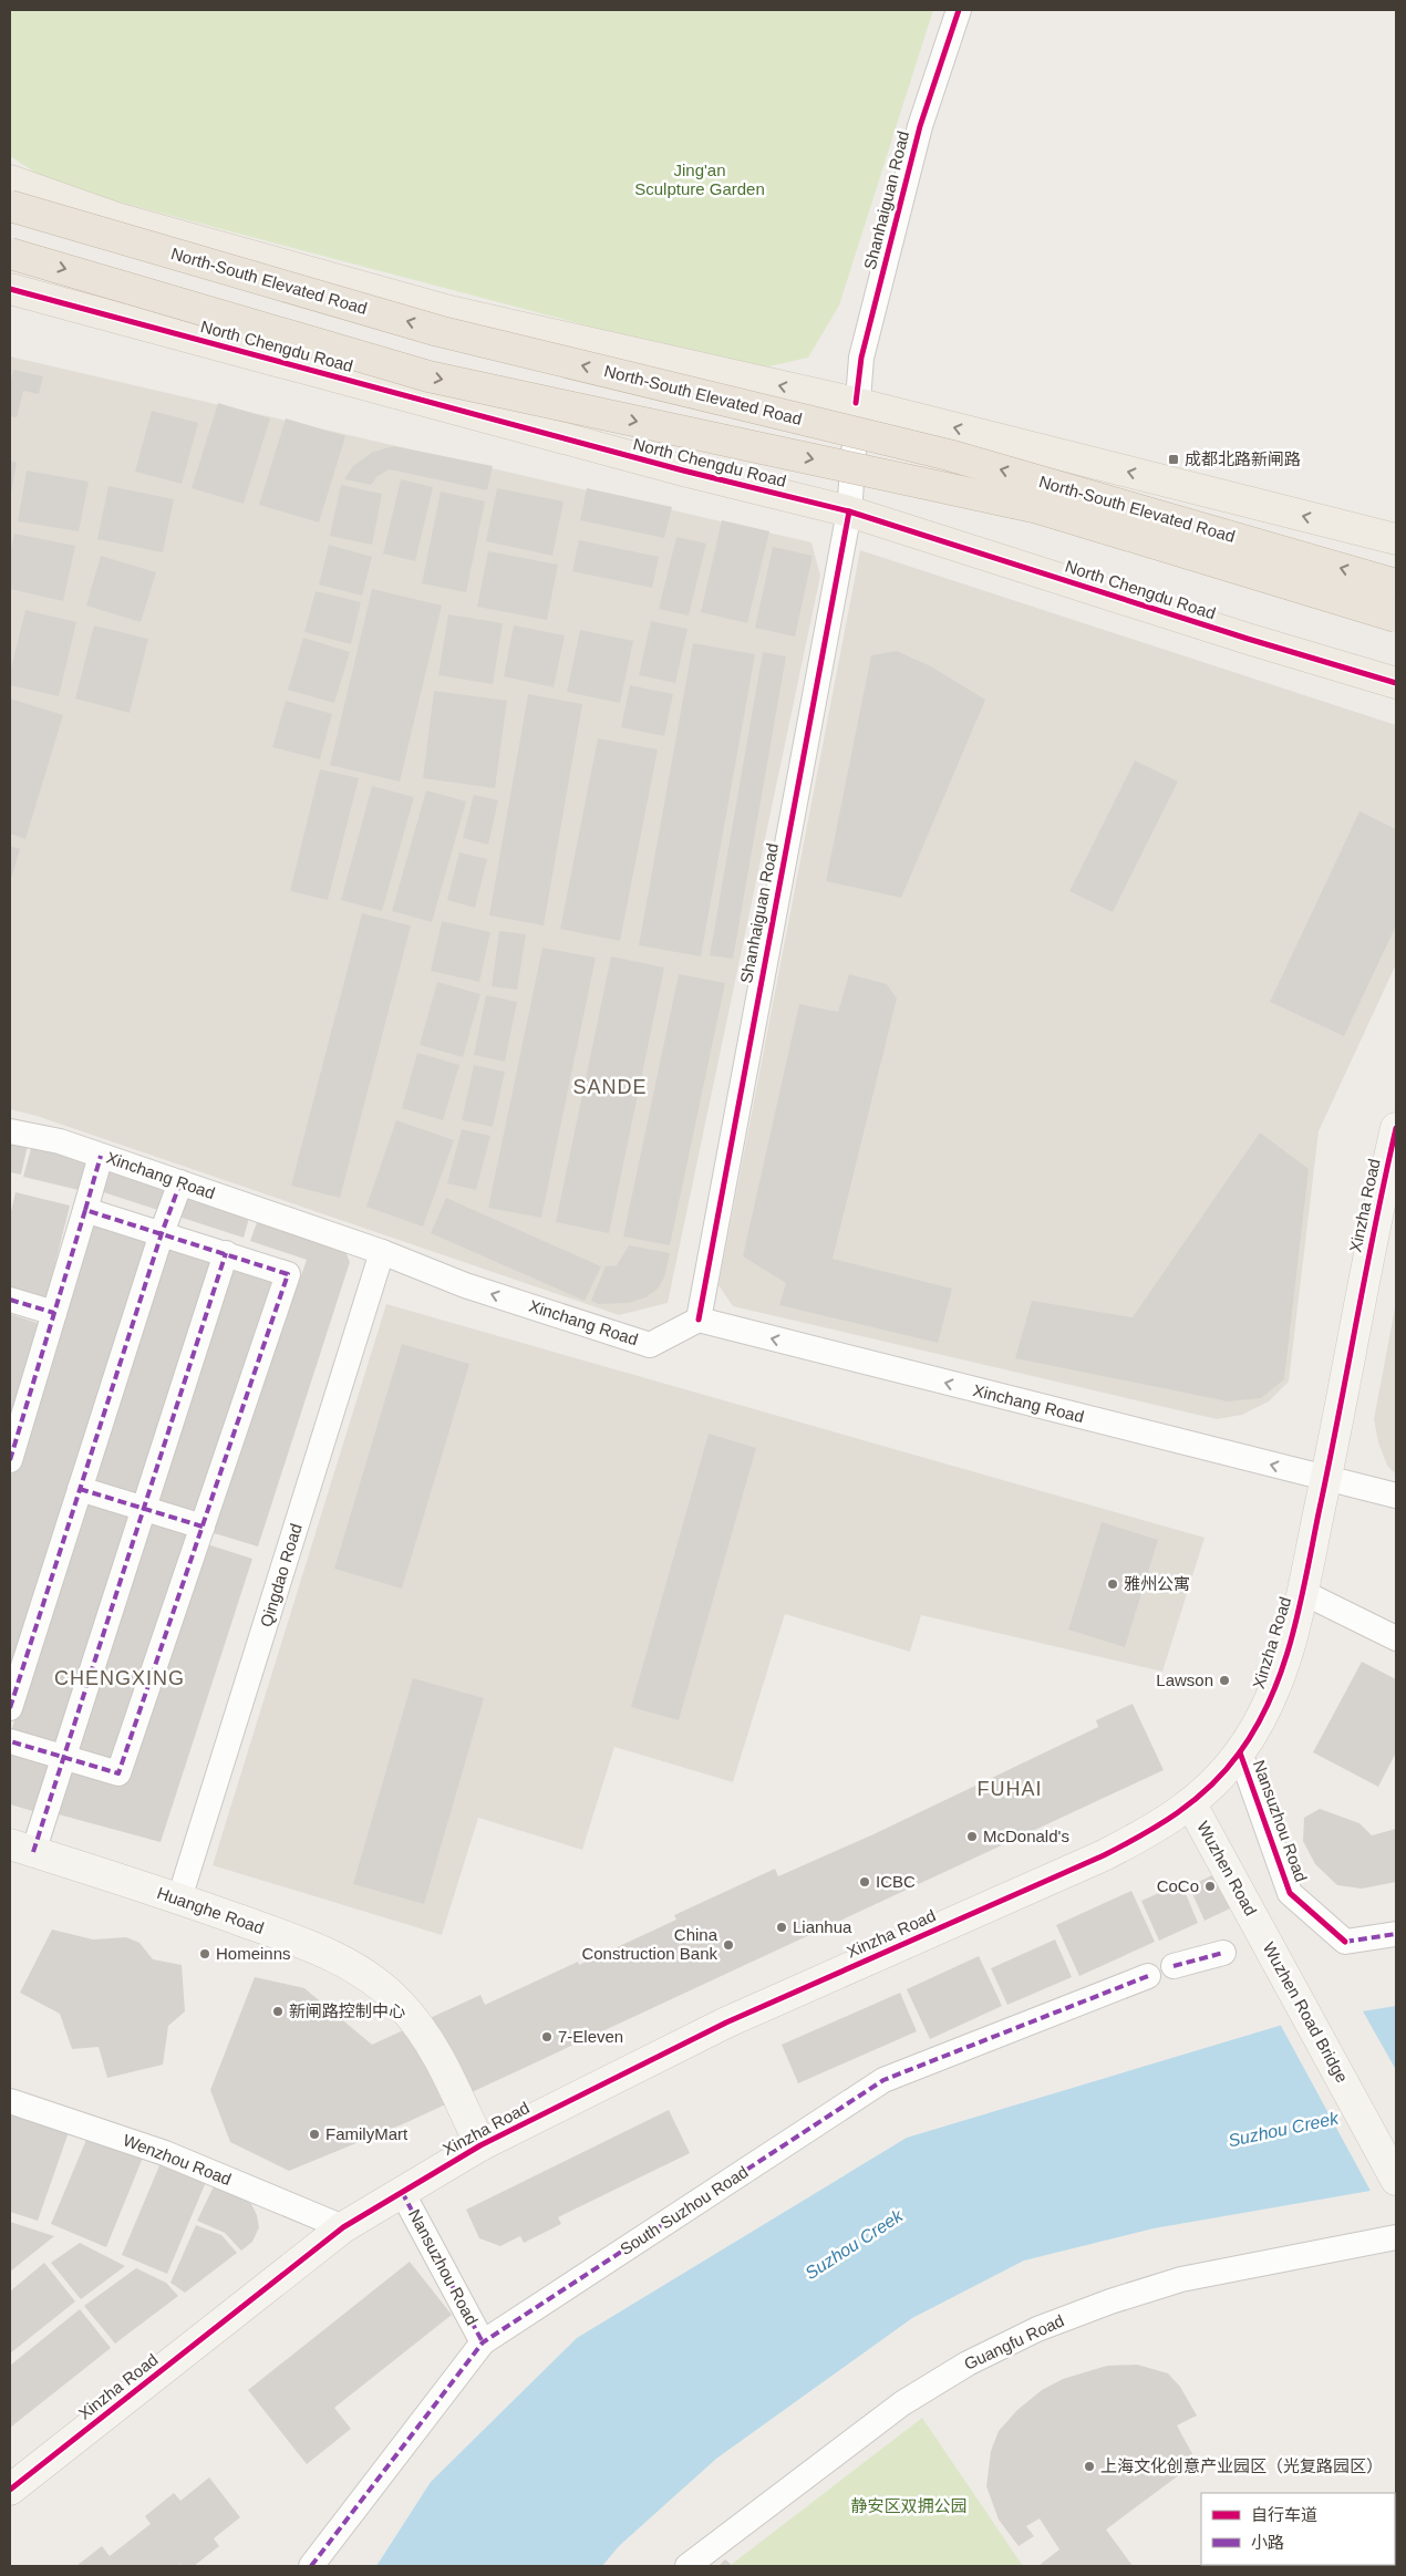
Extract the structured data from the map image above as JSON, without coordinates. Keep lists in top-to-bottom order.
{
  "streets": {
    "highway": ["North-South Elevated Road"],
    "main road": [
      "North Chengdu Road",
      "Xinzha Road",
      "Wuzhen Road",
      "Huanghe Road",
      "Wuzhen Road Bridge"
    ],
    "street": [
      "Shanhaiguan Road",
      "Xinchang Road",
      "Qingdao Road",
      "Nansuzhou Road",
      "Wenzhou Road",
      "South Suzhou Road",
      "Guangfu Road"
    ]
  },
  "crossings": [
    ["Shanhaiguan Road", "North Chengdu Road"],
    ["Shanhaiguan Road", "Xinchang Road"],
    ["Xinchang Road", "Xinzha Road"],
    ["Xinchang Road", "Qingdao Road"],
    ["Xinzha Road", "Nansuzhou Road"],
    ["Xinzha Road", "Wuzhen Road"],
    ["Xinzha Road", "Huanghe Road"],
    ["Xinzha Road", "Wenzhou Road"],
    ["Qingdao Road", "Huanghe Road"],
    ["Nansuzhou Road", "South Suzhou Road"],
    ["Wuzhen Road", "Wuzhen Road Bridge"]
  ],
  "one_way": ["Xinchang Road"],
  "districts": ["SANDE", "CHENGXING", "FUHAI"],
  "water": ["Suzhou Creek"],
  "parks": ["Jing'an Sculpture Garden", "静安区双拥公园"],
  "places": {
    "transit": ["成都北路新闸路"],
    "other": [
      "雅州公寓",
      "Lawson",
      "McDonald's",
      "ICBC",
      "CoCo",
      "Lianhua",
      "China Construction Bank",
      "Homeinns",
      "新闸路控制中心",
      "7-Eleven",
      "FamilyMart",
      "上海文化创意产业园区（光复路园区）"
    ]
  },
  "legend": ["自行车道", "小路"]
}
